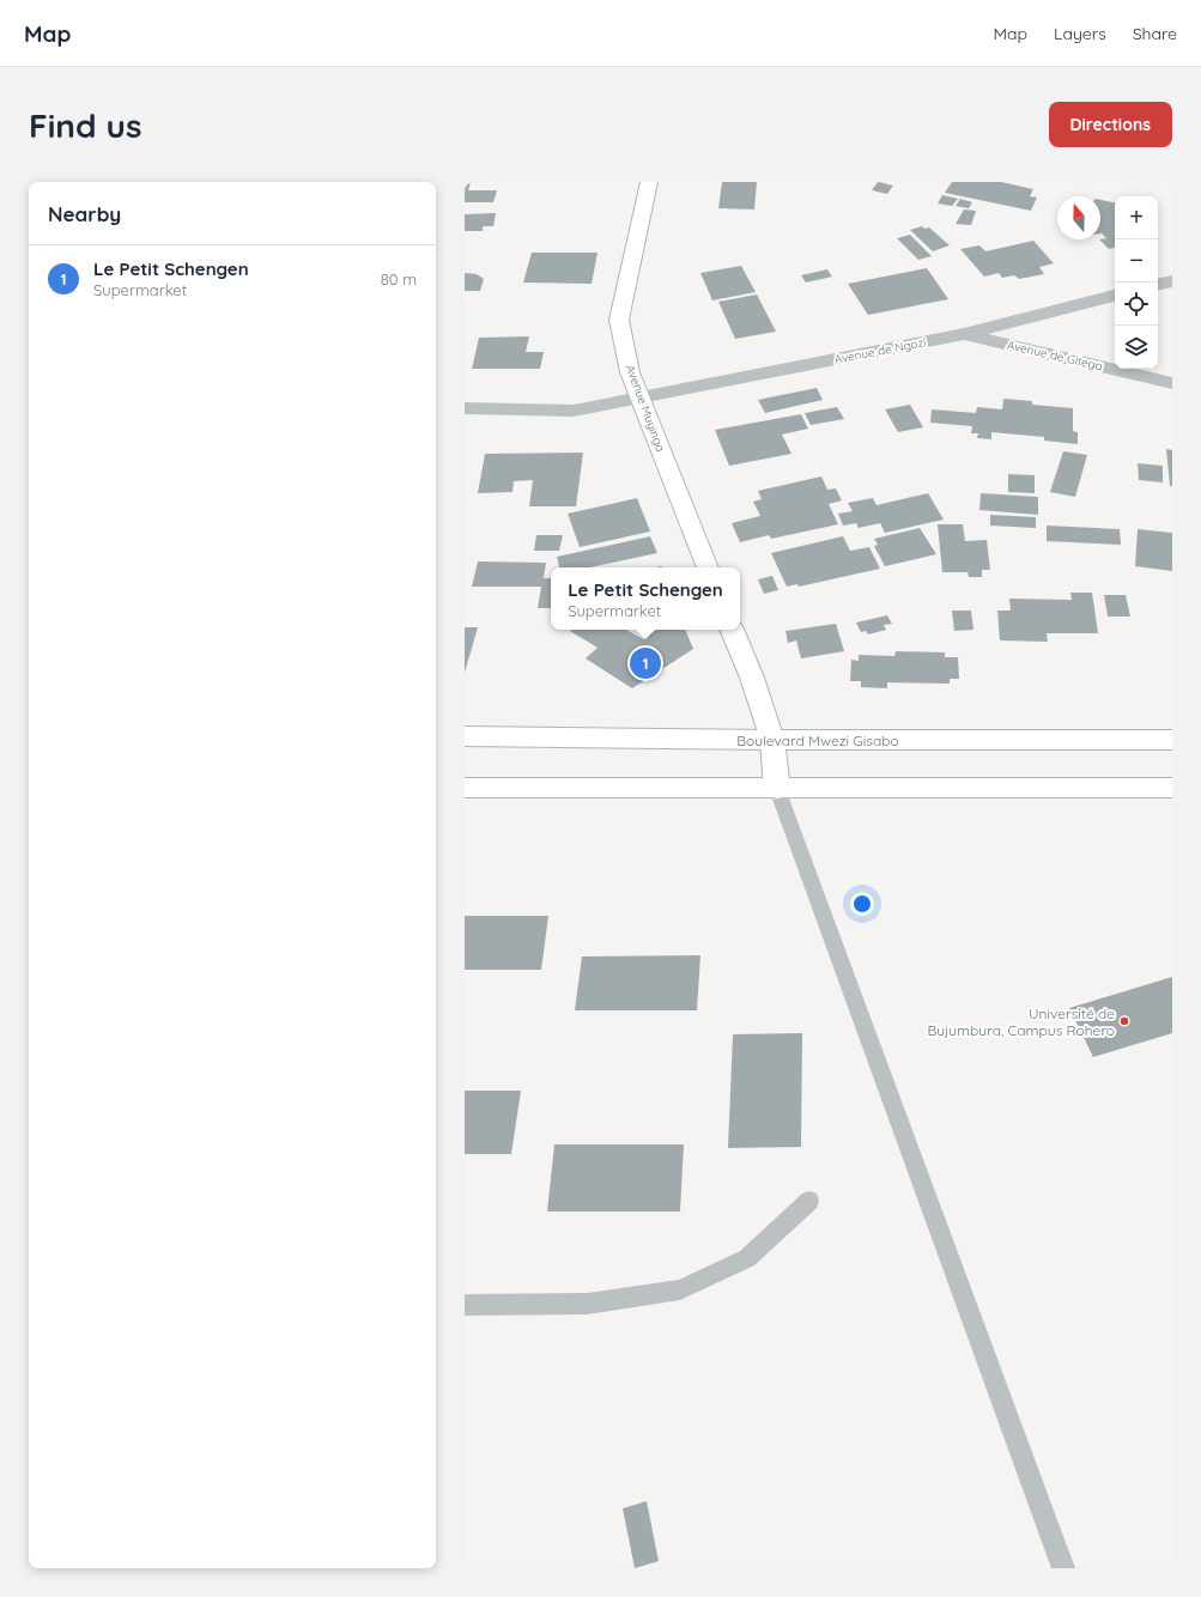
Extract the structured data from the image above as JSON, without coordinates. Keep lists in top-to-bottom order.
{
  "streets": {
    "main road": ["Avenue Muyinga", "Boulevard Mwezi Gisabo"],
    "street": ["Avenue de Ngozi", "Avenue de Gitega"]
  },
  "crossings": [
    ["Avenue de Ngozi", "Avenue de Gitega"],
    ["Avenue de Ngozi", "Avenue Muyinga"]
  ],
  "places": ["Université de Bujumbura, Campus Rohero"],
  "north": "top",
  "page": {
    "header": "Map",
    "nav": ["Map", "Layers", "Share"],
    "buttons": "Directions",
    "title": "Find us",
    "heading": "Nearby",
    "map_buttons": ["+", "−"],
    "list": [
      {
        "mark": "1",
        "name": "Le Petit Schengen",
        "note": "Supermarket",
        "value": "80 m"
      }
    ],
    "popup": ["Le Petit Schengen", "Supermarket"],
    "pins": "1"
  }
}
